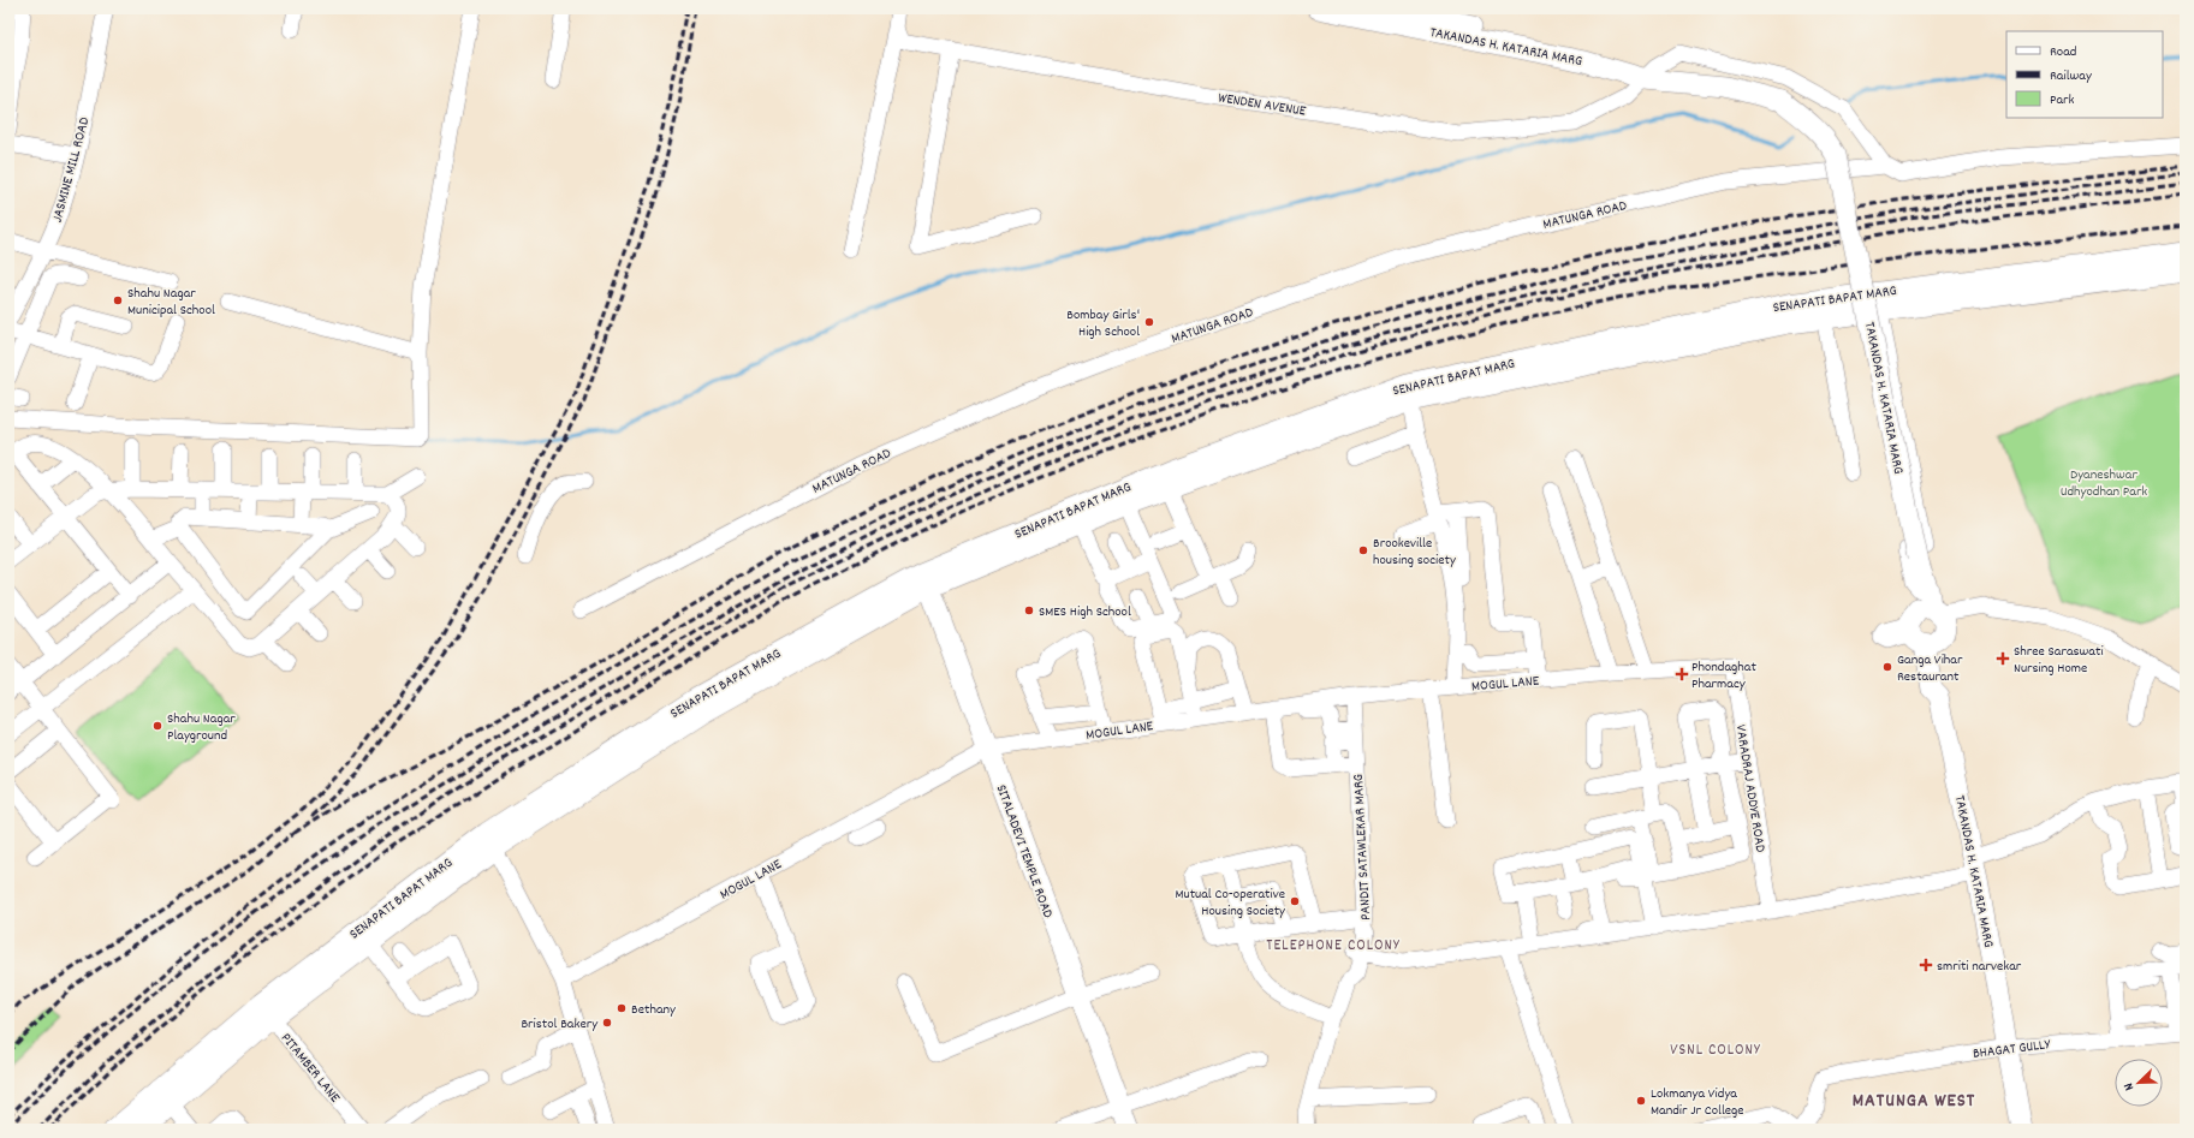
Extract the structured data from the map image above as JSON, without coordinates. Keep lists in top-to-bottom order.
{
  "streets": {
    "main road": ["TAKANDAS H. KATARIA MARG", "SENAPATI BAPAT MARG", "SITALADEVI TEMPLE ROAD"],
    "street": [
      "WENDEN AVENUE",
      "JASMINE MILL ROAD",
      "MATUNGA ROAD",
      "MOGUL LANE",
      "VARADRAJ ADDYE ROAD",
      "PANDIT SATAWLEKAR MARG",
      "BHAGAT GULLY",
      "PITAMBER LANE"
    ]
  },
  "crossings": [
    ["TAKANDAS H. KATARIA MARG", "WENDEN AVENUE"],
    ["TAKANDAS H. KATARIA MARG", "BHAGAT GULLY"],
    ["WENDEN AVENUE", "MATUNGA ROAD"],
    ["SENAPATI BAPAT MARG", "SITALADEVI TEMPLE ROAD"],
    ["SENAPATI BAPAT MARG", "PITAMBER LANE"],
    ["MOGUL LANE", "VARADRAJ ADDYE ROAD"],
    ["MOGUL LANE", "PANDIT SATAWLEKAR MARG"],
    ["MOGUL LANE", "SITALADEVI TEMPLE ROAD"]
  ],
  "districts": ["TELEPHONE COLONY", "VSNL COLONY", "MATUNGA WEST"],
  "parks": ["Dyaneshwar Udhyodhan Park"],
  "places": {
    "other": [
      "Shahu Nagar Municipal School",
      "Bombay Girls' High School",
      "Brookeville housing society",
      "SMES High School",
      "Ganga Vihar Restaurant",
      "Shahu Nagar Playground",
      "Mutual Co-operative Housing Society",
      "Bethany",
      "Bristol Bakery",
      "Lokmanya Vidya Mandir Jr College"
    ],
    "health": ["Shree Saraswati Nursing Home", "Phondaghat Pharmacy", "smriti narvekar"]
  },
  "legend": ["Road", "Railway", "Park"],
  "north": "bottom left"
}
